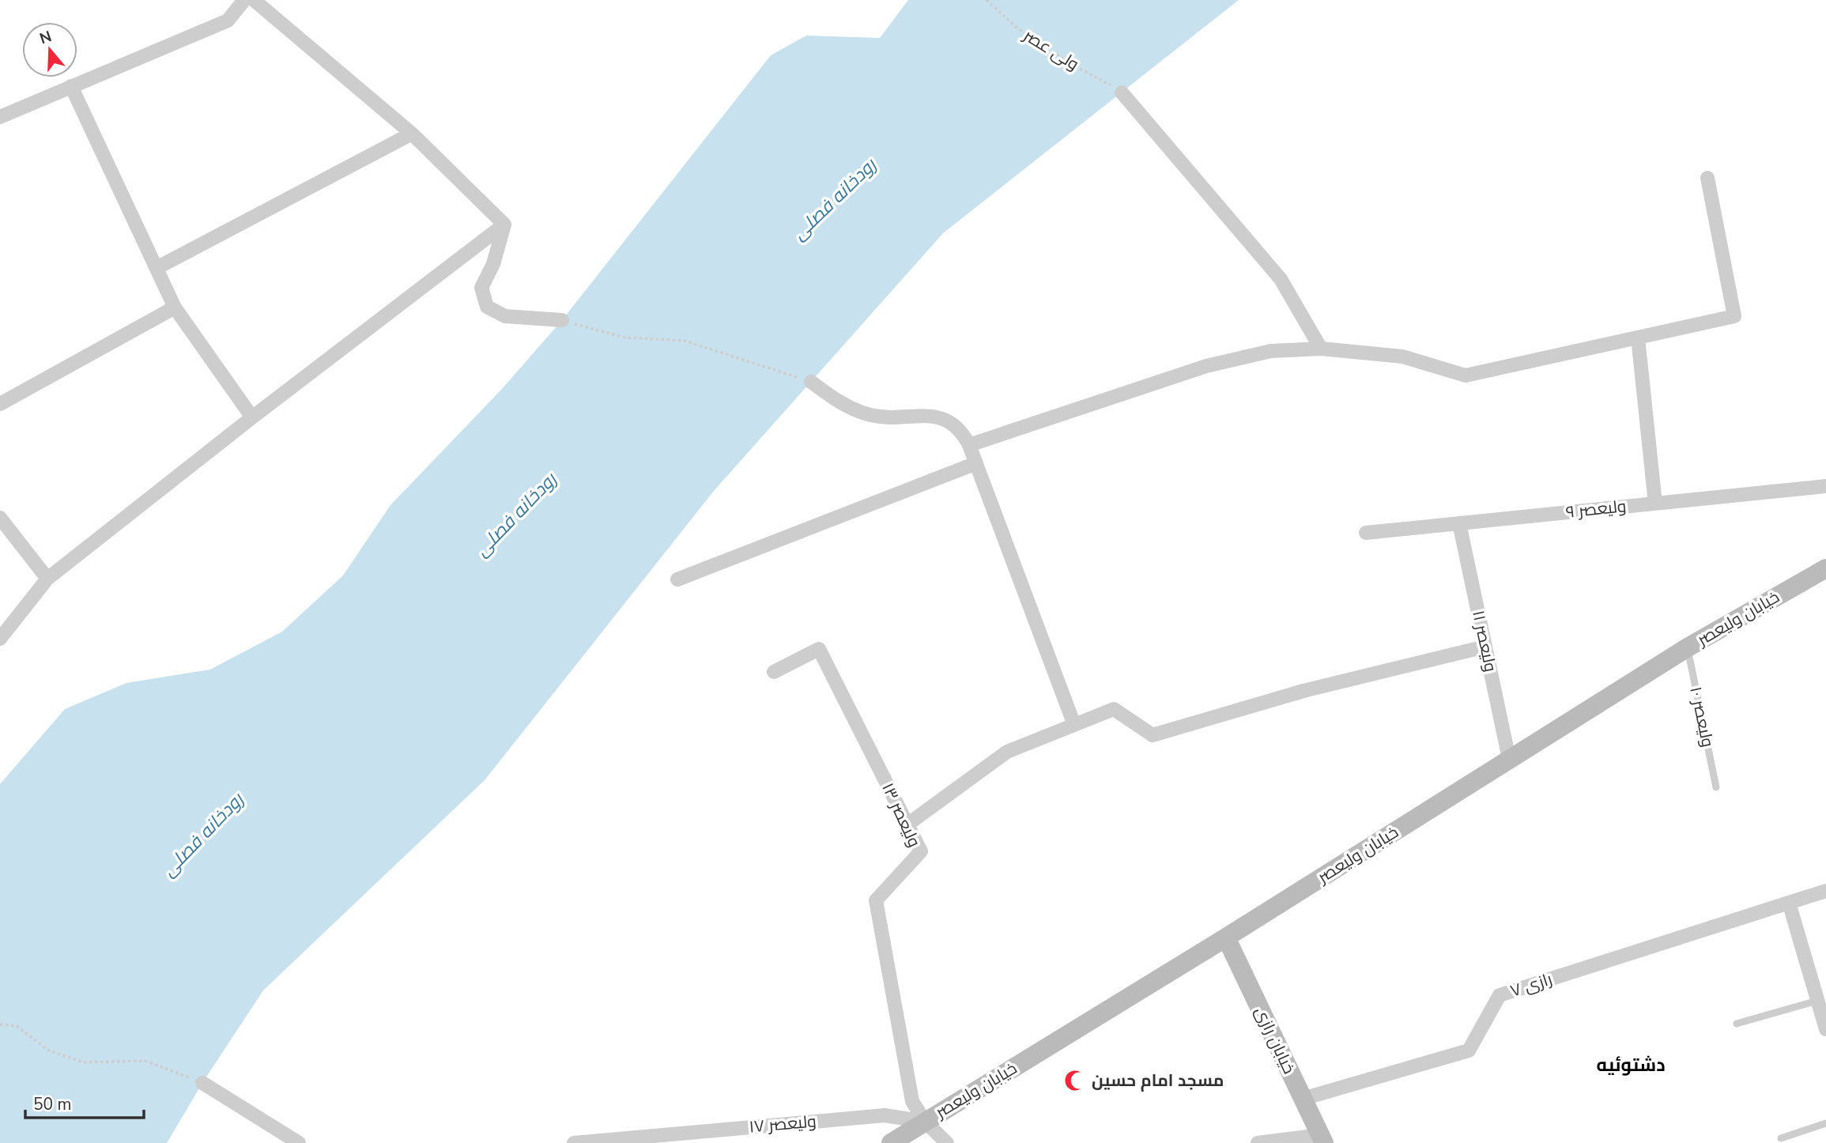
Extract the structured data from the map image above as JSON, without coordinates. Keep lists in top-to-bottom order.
{
  "streets": {
    "main road": ["خیابان ولیعصر", "خیابان رازی"],
    "street": [
      "ولیعصر ۹",
      "ولیعصر ۱۱",
      "ولیعصر ۱۳",
      "رازی ۷",
      "ولیعصر ۱۷"
    ],
    "lane": ["ولیعصر ۱۰"],
    "path": ["ولی عصر"]
  },
  "crossings": [
    ["ولیعصر ۹", "ولیعصر ۱۱"],
    ["خیابان ولیعصر", "ولیعصر ۱۱"],
    ["خیابان ولیعصر", "ولیعصر ۱۰"],
    ["خیابان ولیعصر", "ولیعصر ۱۳"],
    ["خیابان ولیعصر", "خیابان رازی"],
    ["خیابان ولیعصر", "ولیعصر ۱۷"],
    ["ولیعصر ۱۳", "ولیعصر ۱۷"],
    ["رازی ۷", "خیابان رازی"]
  ],
  "districts": ["دشتوئیه"],
  "water": ["رودخانه فصلی"],
  "places": {
    "mosque": ["مسجد امام حسین"]
  },
  "scale_bar": "50 m",
  "north": "top"
}
